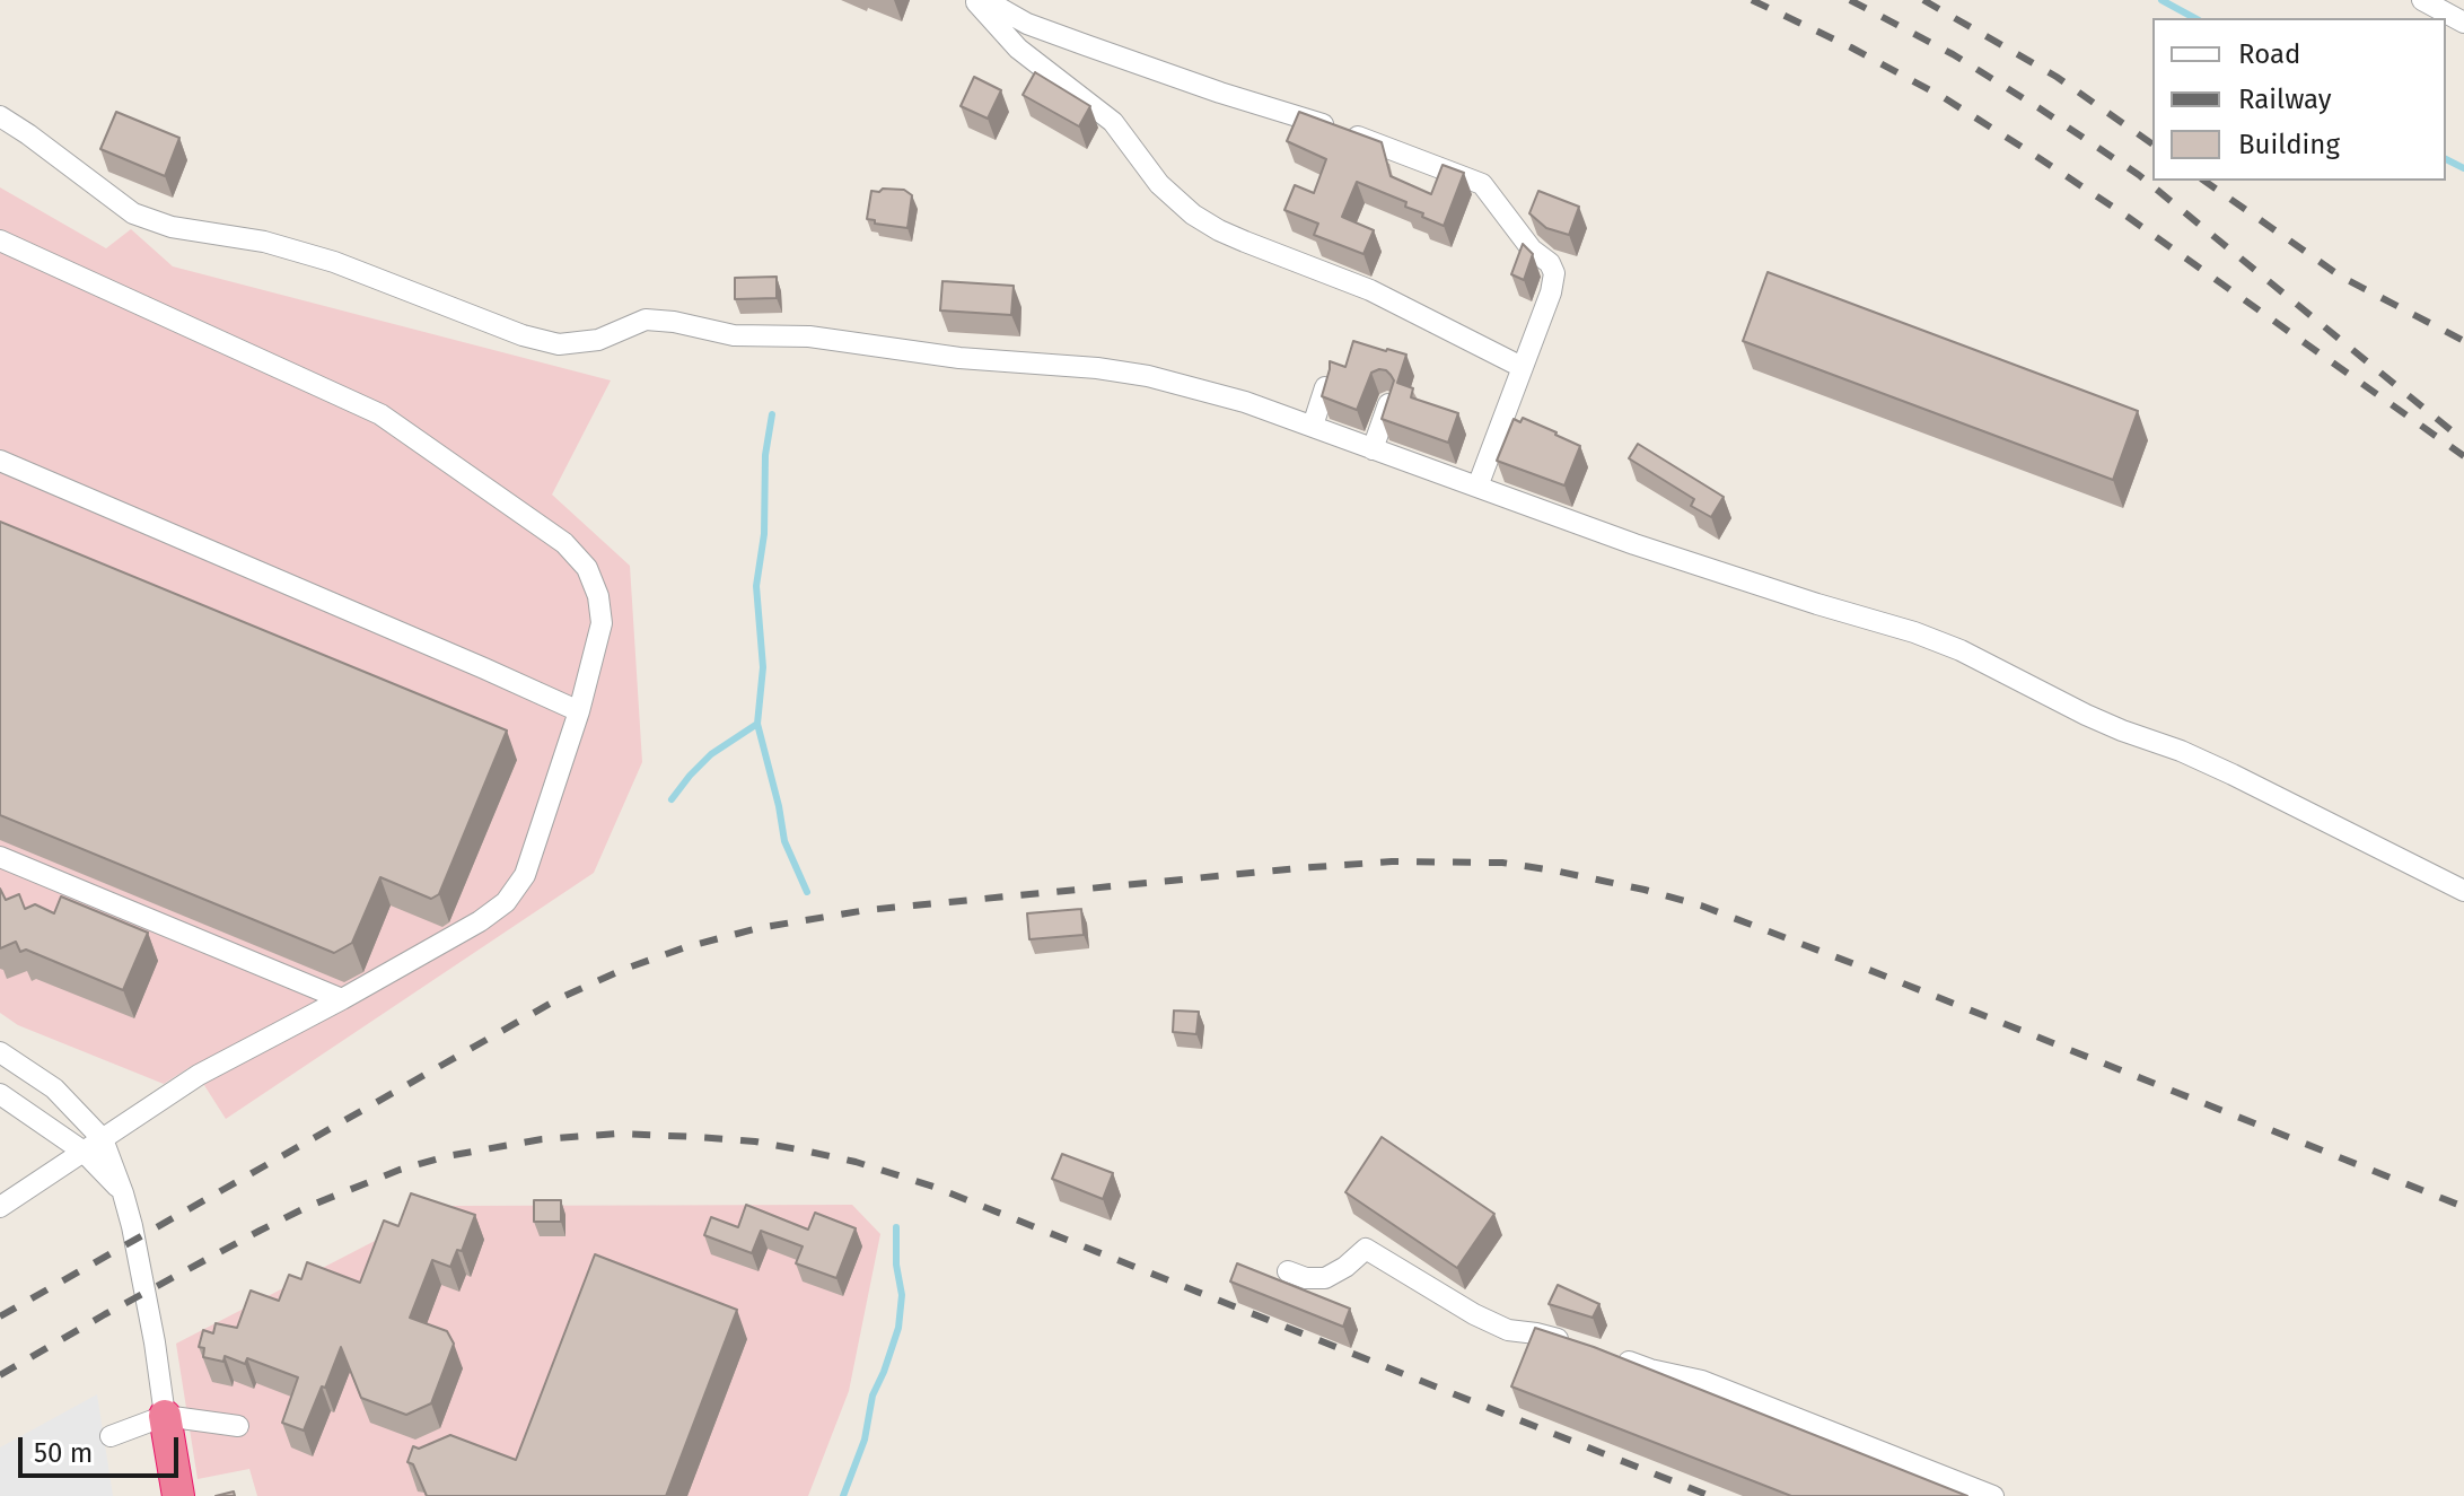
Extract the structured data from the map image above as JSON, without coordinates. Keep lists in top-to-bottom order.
{
  "legend": ["Road", "Railway", "Building"],
  "scale_bar": "50 m"
}
